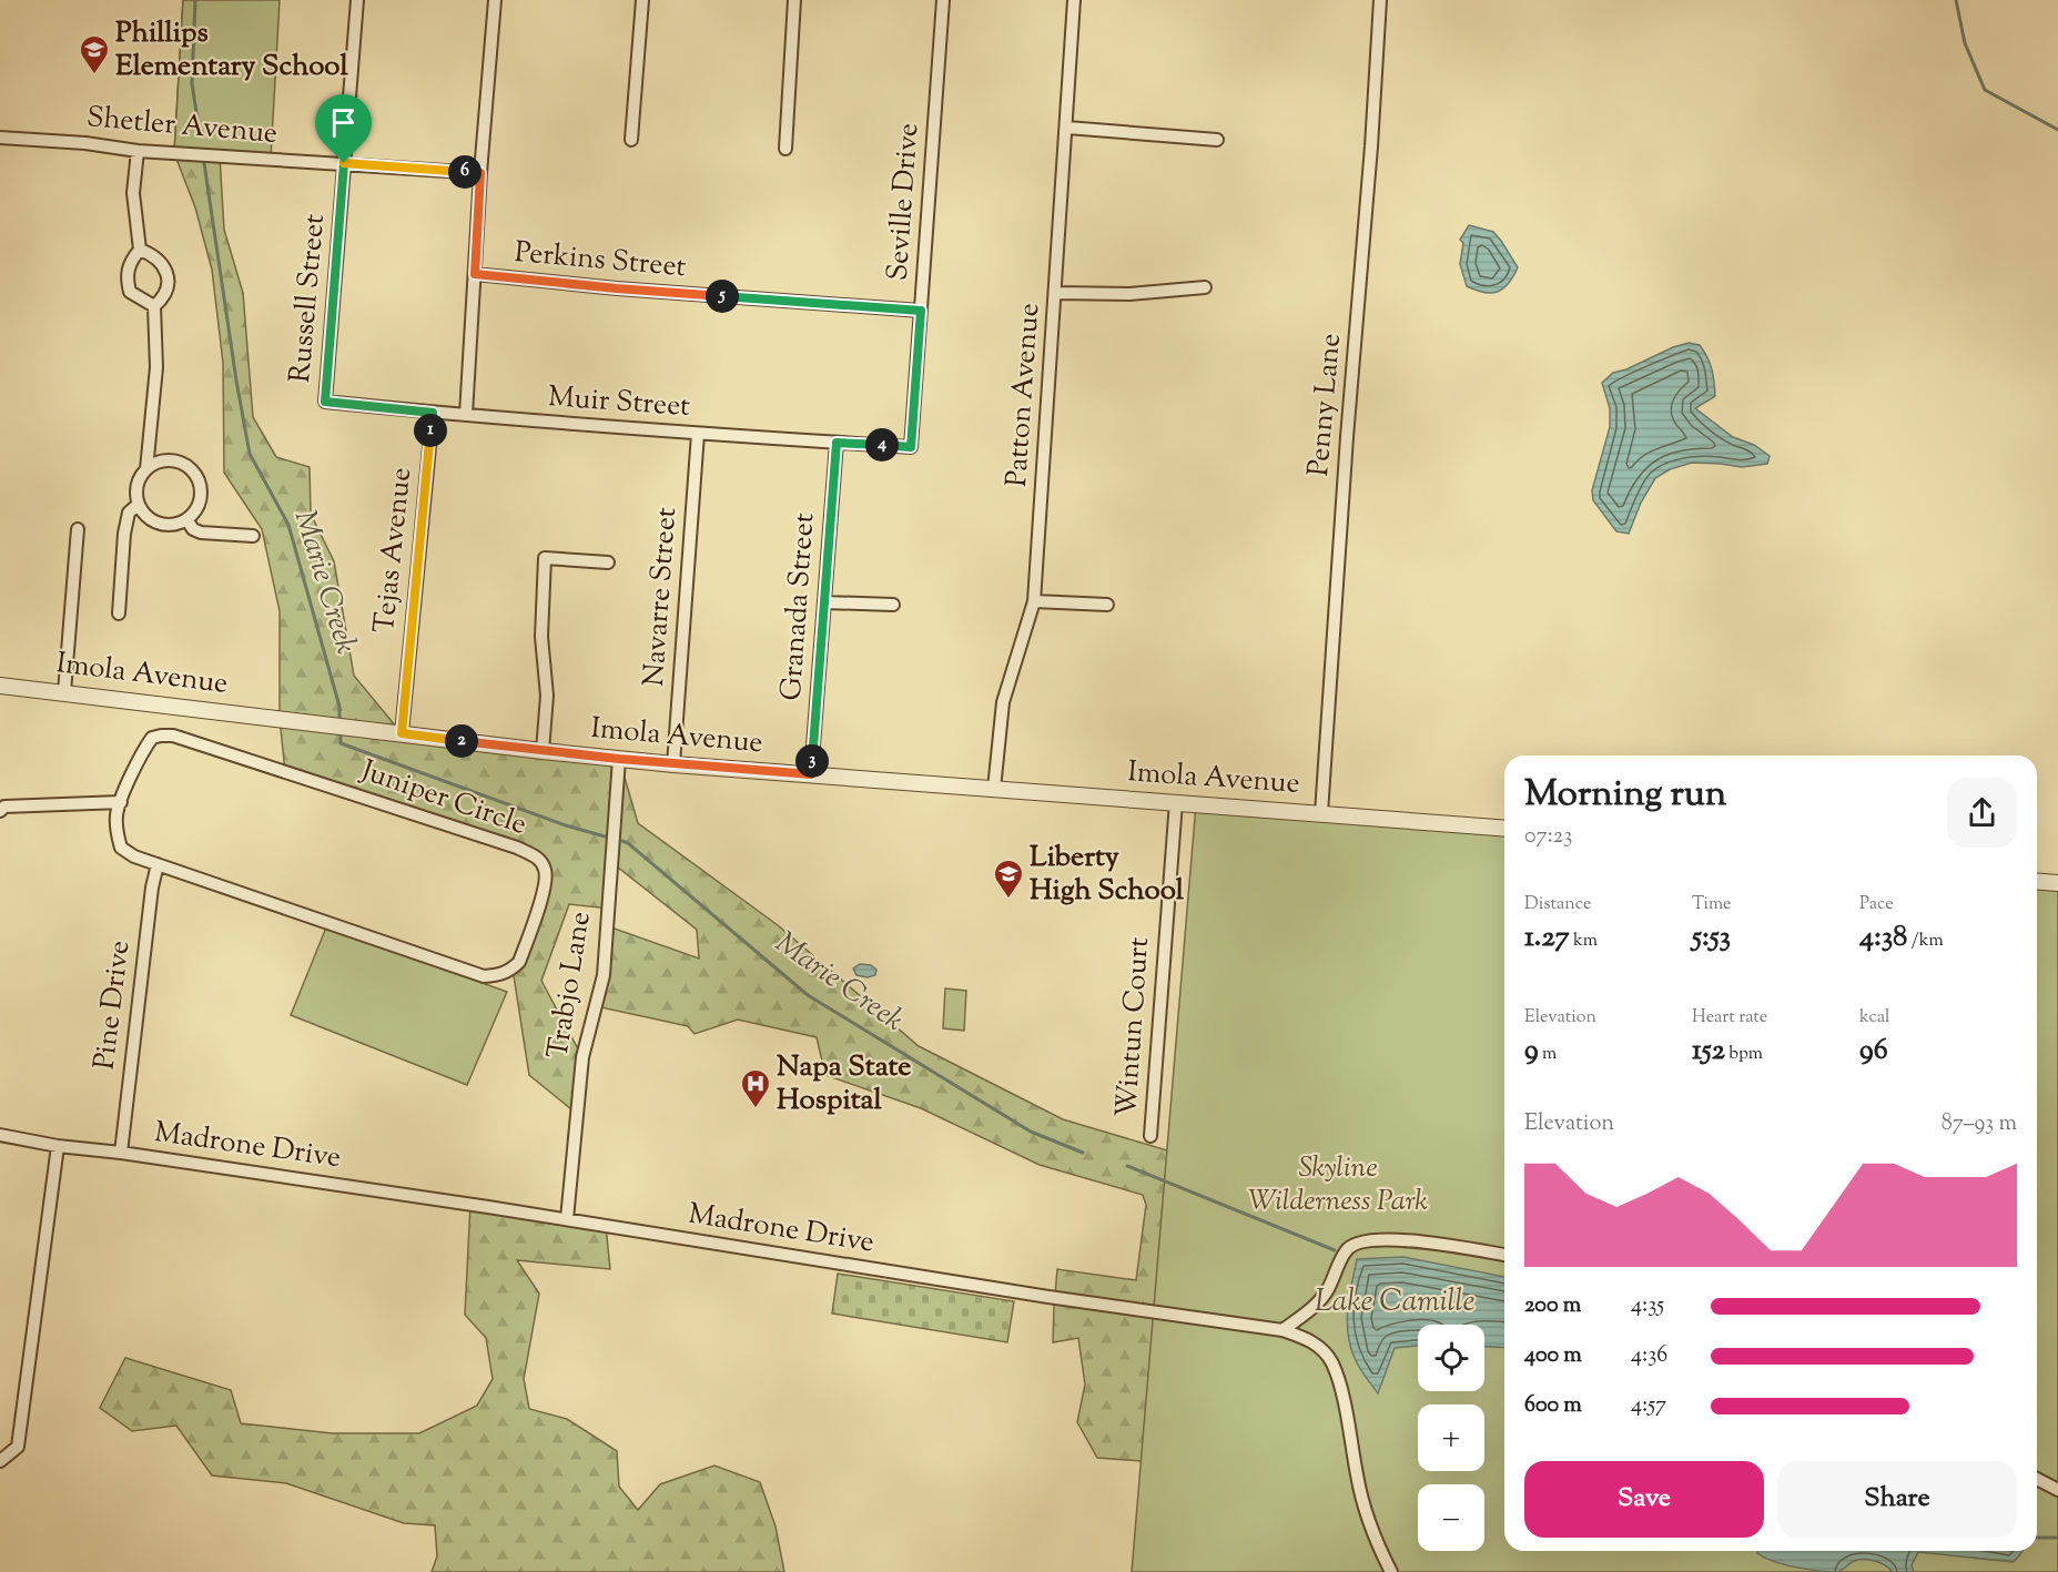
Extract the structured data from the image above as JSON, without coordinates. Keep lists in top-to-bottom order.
{
  "streets": {
    "street": [
      "Shetler Avenue",
      "Seville Drive",
      "Perkins Street",
      "Russell Street",
      "Patton Avenue",
      "Muir Street",
      "Penny Lane",
      "Tejas Avenue",
      "Navarre Street",
      "Granada Street",
      "Imola Avenue",
      "Juniper Circle",
      "Trabjo Lane",
      "Pine Drive",
      "Wintun Court",
      "Madrone Drive"
    ]
  },
  "crossings": [
    ["Shetler Avenue", "Russell Street"],
    ["Seville Drive", "Perkins Street"],
    ["Seville Drive", "Muir Street"],
    ["Russell Street", "Muir Street"],
    ["Patton Avenue", "Imola Avenue"],
    ["Muir Street", "Tejas Avenue"],
    ["Muir Street", "Navarre Street"],
    ["Muir Street", "Granada Street"],
    ["Penny Lane", "Imola Avenue"],
    ["Tejas Avenue", "Imola Avenue"],
    ["Navarre Street", "Imola Avenue"],
    ["Granada Street", "Imola Avenue"],
    ["Imola Avenue", "Trabjo Lane"],
    ["Imola Avenue", "Wintun Court"],
    ["Juniper Circle", "Pine Drive"],
    ["Trabjo Lane", "Madrone Drive"],
    ["Pine Drive", "Madrone Drive"]
  ],
  "water": ["Marie Creek", "Lake Camille"],
  "parks": ["Skyline Wilderness Park"],
  "places": {
    "school or university": ["Phillips Elementary School", "Liberty High School"],
    "hospital": ["Napa State Hospital"]
  },
  "page": {
    "pins": [
      "6",
      "5",
      "1",
      "4",
      "2",
      "3"
    ],
    "heading": ["Morning run", "07:23"],
    "stats": [
      ["Distance", "1.27 km"],
      ["Time", "5:53"],
      ["Pace", "4:38 /km"],
      ["Elevation", "9 m"],
      ["Heart rate", "152 bpm"],
      ["kcal", "96"]
    ],
    "chart": ["Elevation", "87–93 m"],
    "list": [
      {
        "name": "200 m",
        "note": "4:35"
      },
      {
        "name": "400 m",
        "note": "4:36"
      },
      {
        "name": "600 m",
        "note": "4:57"
      }
    ],
    "map_buttons": ["+", "−"],
    "buttons": ["Save", "Share"]
  }
}
